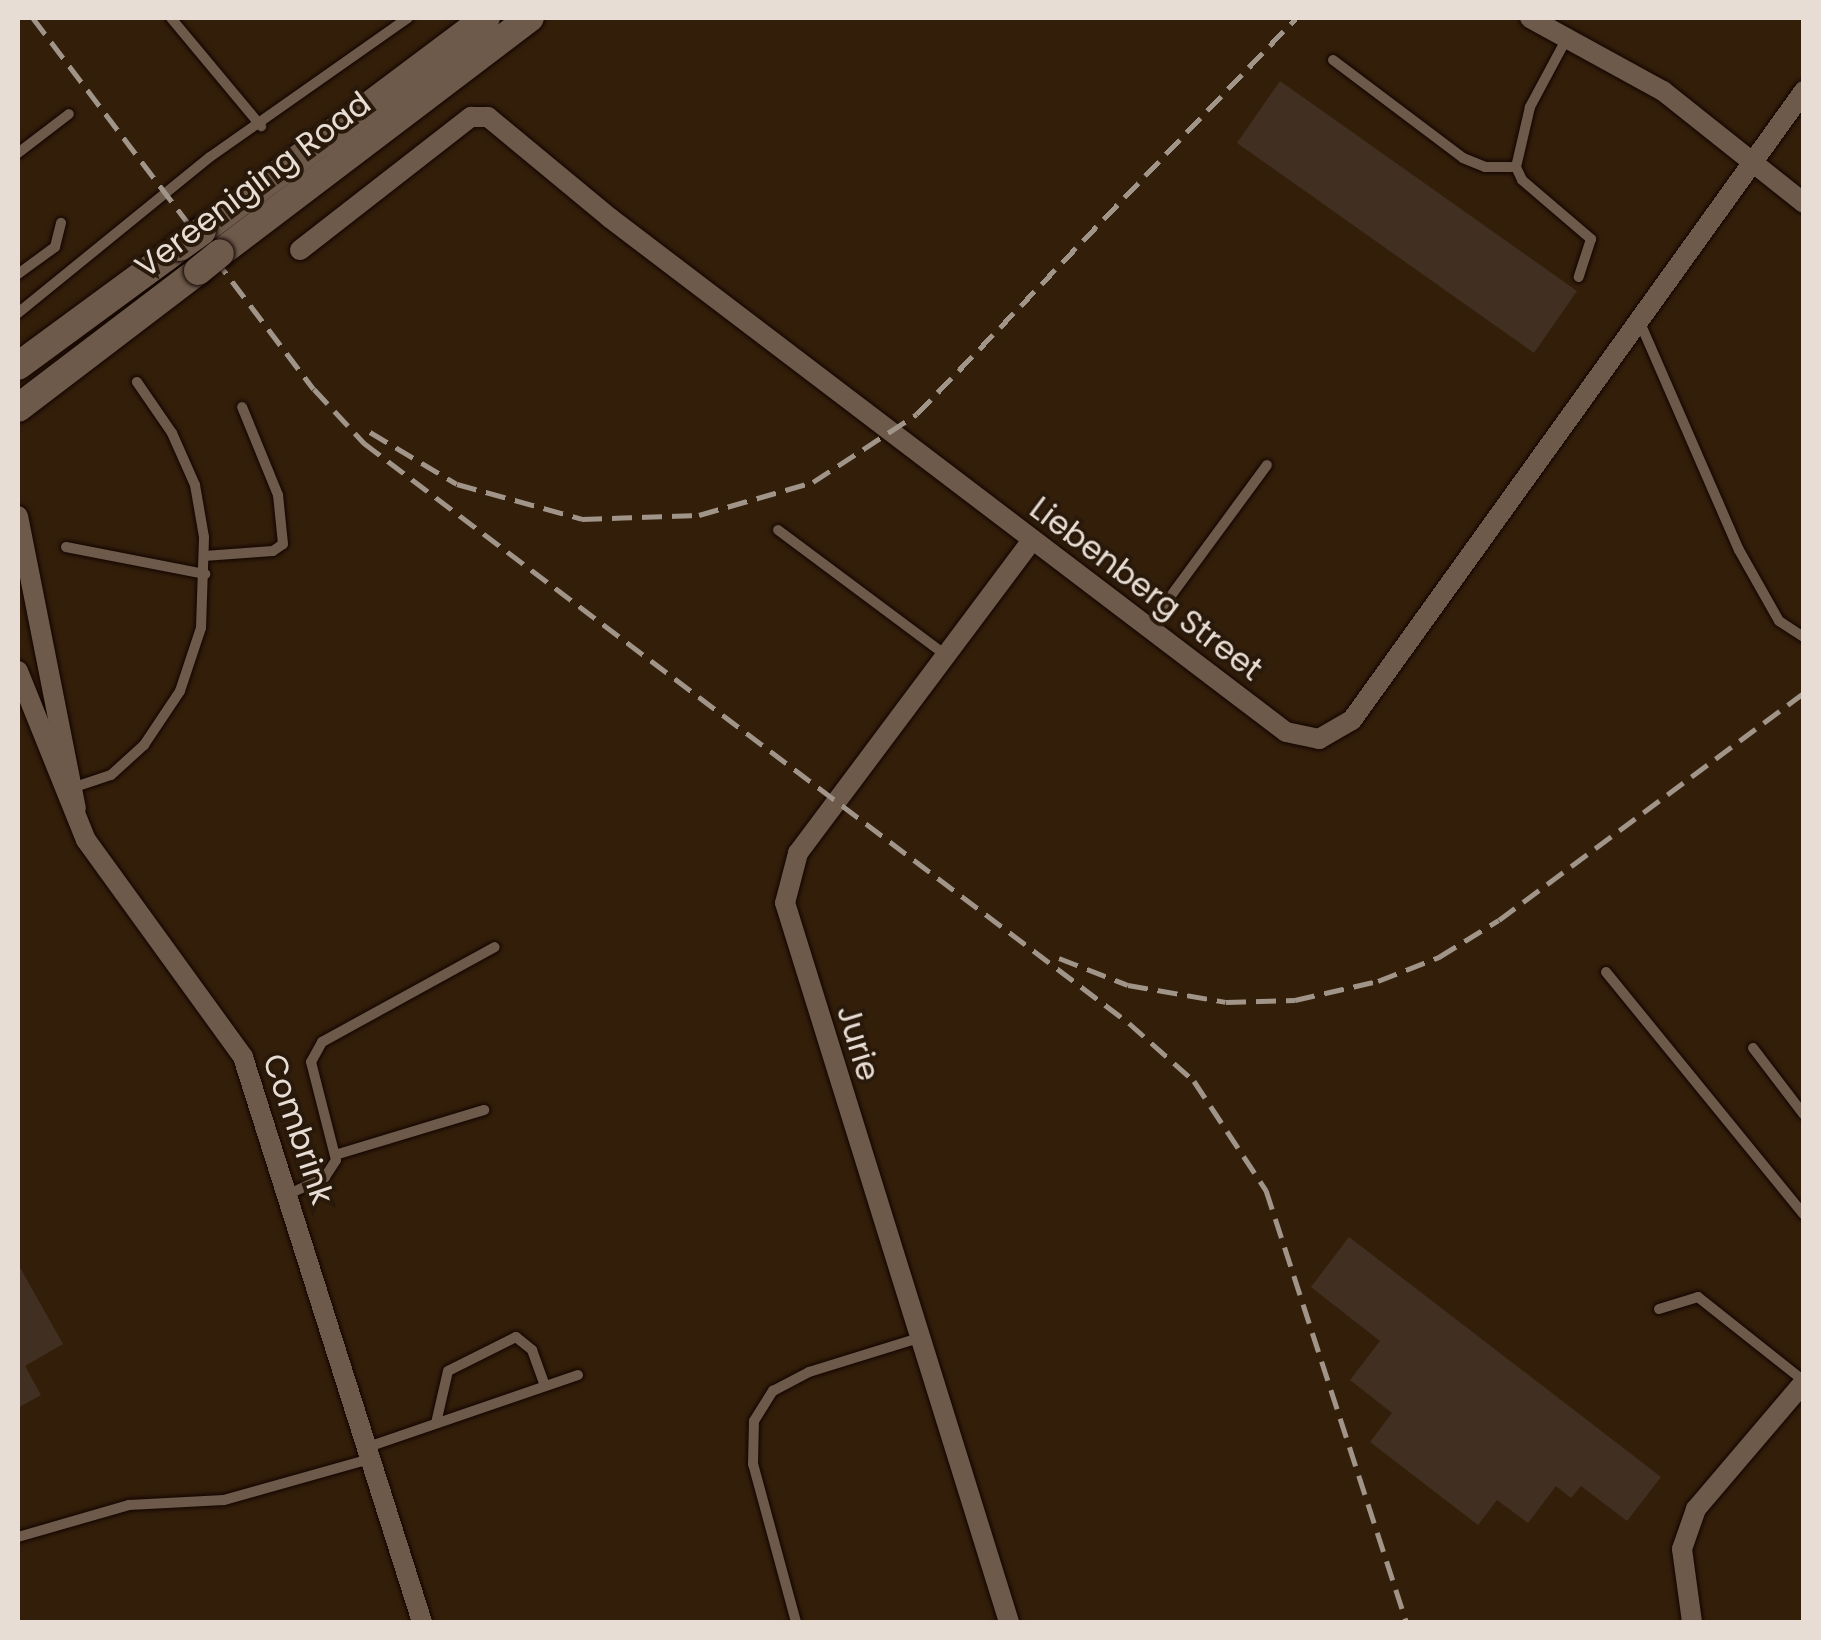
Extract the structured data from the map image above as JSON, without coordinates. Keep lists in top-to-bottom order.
{
  "streets": {
    "main road": ["Vereeniging Road"],
    "street": ["Liebenberg Street", "Jurie", "Combrink"]
  },
  "crossings": [
    ["Liebenberg Street", "Jurie"]
  ]
}
